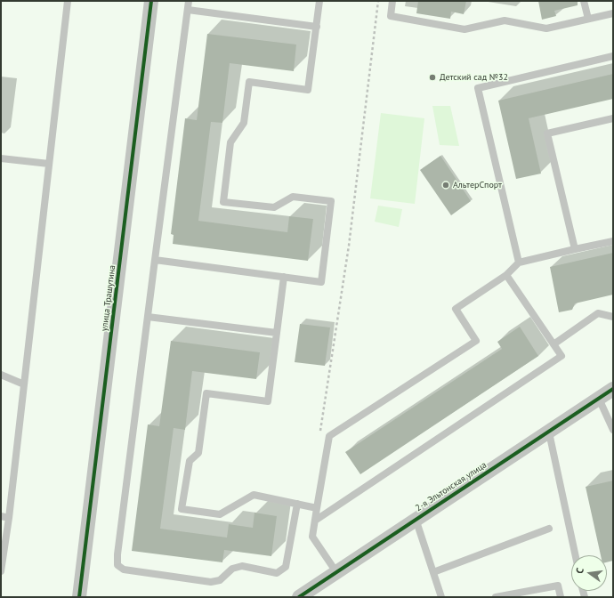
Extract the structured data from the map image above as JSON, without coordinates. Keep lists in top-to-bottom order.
{
  "streets": {
    "street": ["улица Трашутина", "2-я Эльтонская улица"]
  },
  "places": ["Детский сад №32", "АльтерСпорт"],
  "north": "left"
}
